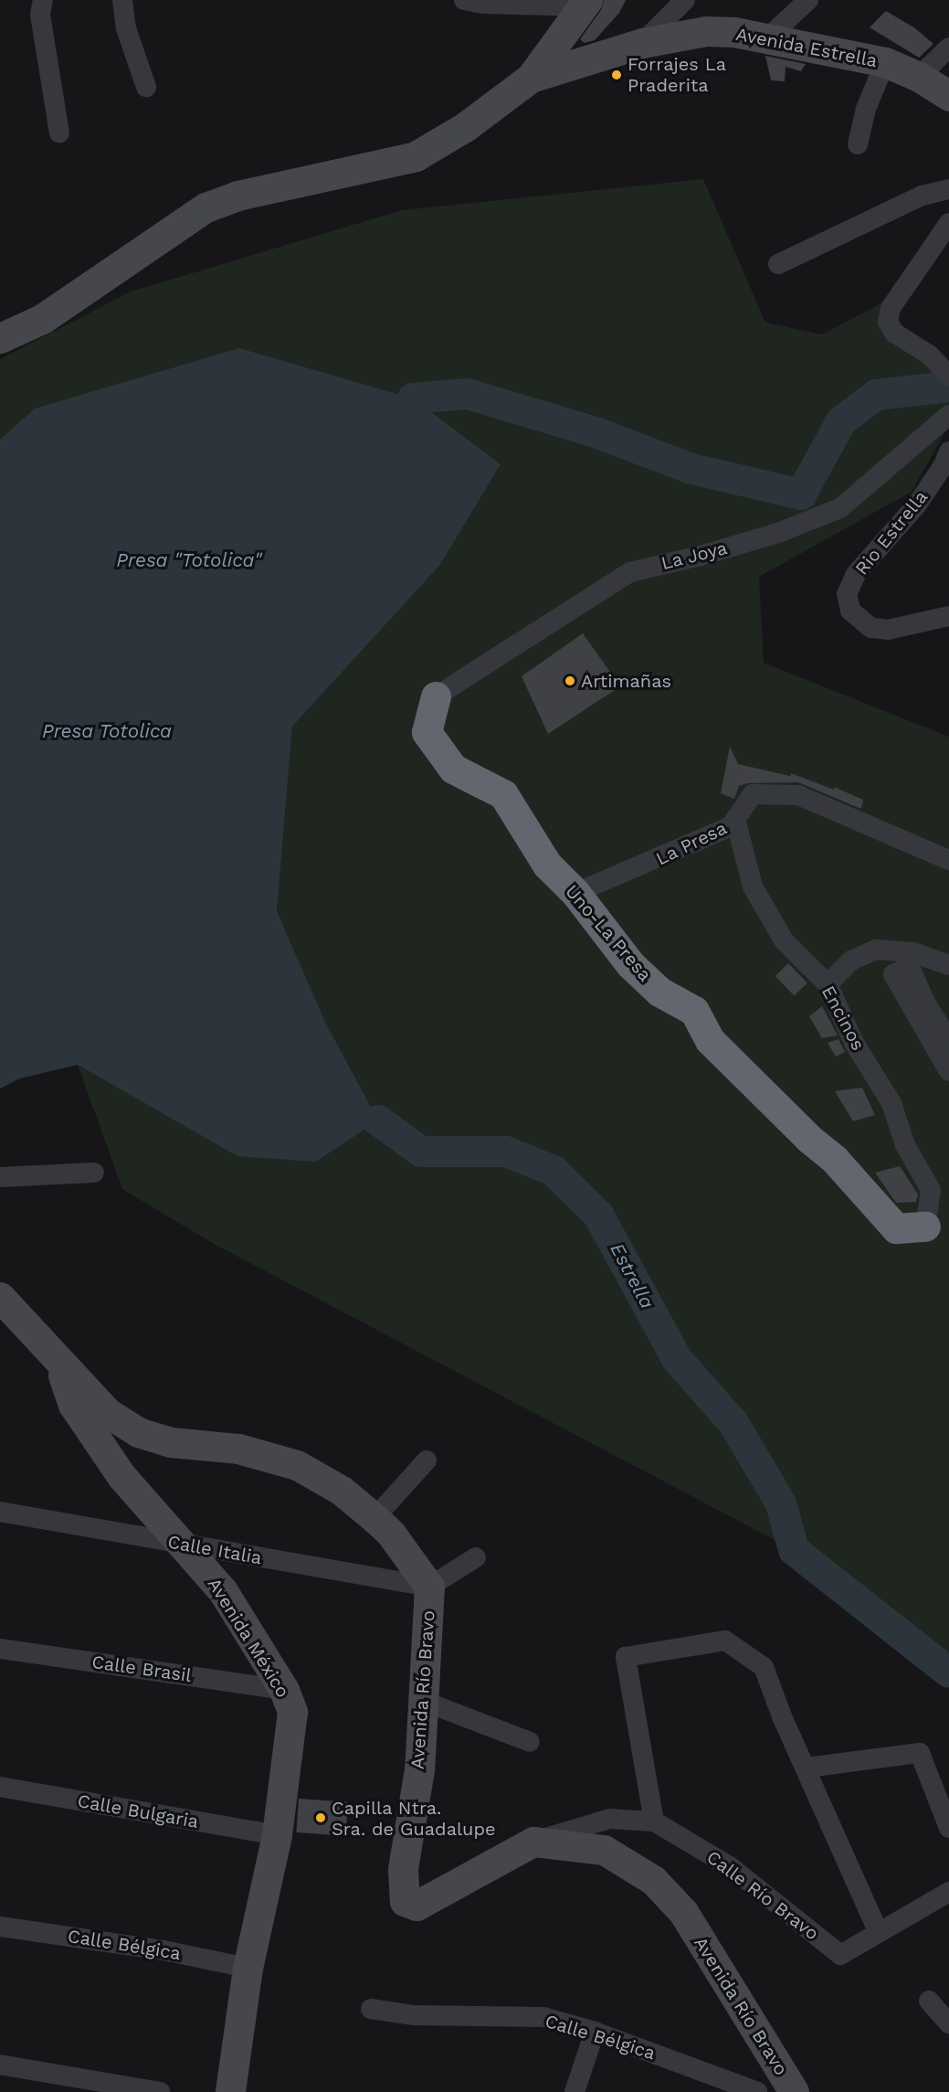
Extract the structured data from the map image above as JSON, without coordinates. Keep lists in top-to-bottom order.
{
  "streets": {
    "highway": ["Uno-La Presa"],
    "street": [
      "Avenida Estrella",
      "Rio Estrella",
      "La Joya",
      "La Presa",
      "Encinos",
      "Calle Italia",
      "Avenida México",
      "Calle Brasil",
      "Avenida Río Bravo",
      "Calle Bulgaria",
      "Calle Río Bravo",
      "Calle Bélgica"
    ]
  },
  "crossings": [
    ["La Joya", "Uno-La Presa"],
    ["La Presa", "Uno-La Presa"],
    ["La Presa", "Encinos"],
    ["Uno-La Presa", "Encinos"],
    ["Calle Italia", "Avenida México"],
    ["Calle Italia", "Avenida Río Bravo"],
    ["Avenida México", "Calle Brasil"],
    ["Avenida México", "Avenida Río Bravo"],
    ["Avenida México", "Calle Bulgaria"],
    ["Avenida México", "Calle Bélgica"],
    ["Avenida Río Bravo", "Calle Río Bravo"]
  ],
  "water": ["Presa \"Totolica\"", "Presa Totolica", "Estrella"],
  "places": ["Forrajes La Praderita", "Artimañas", "Capilla Ntra. Sra. de Guadalupe"]
}
